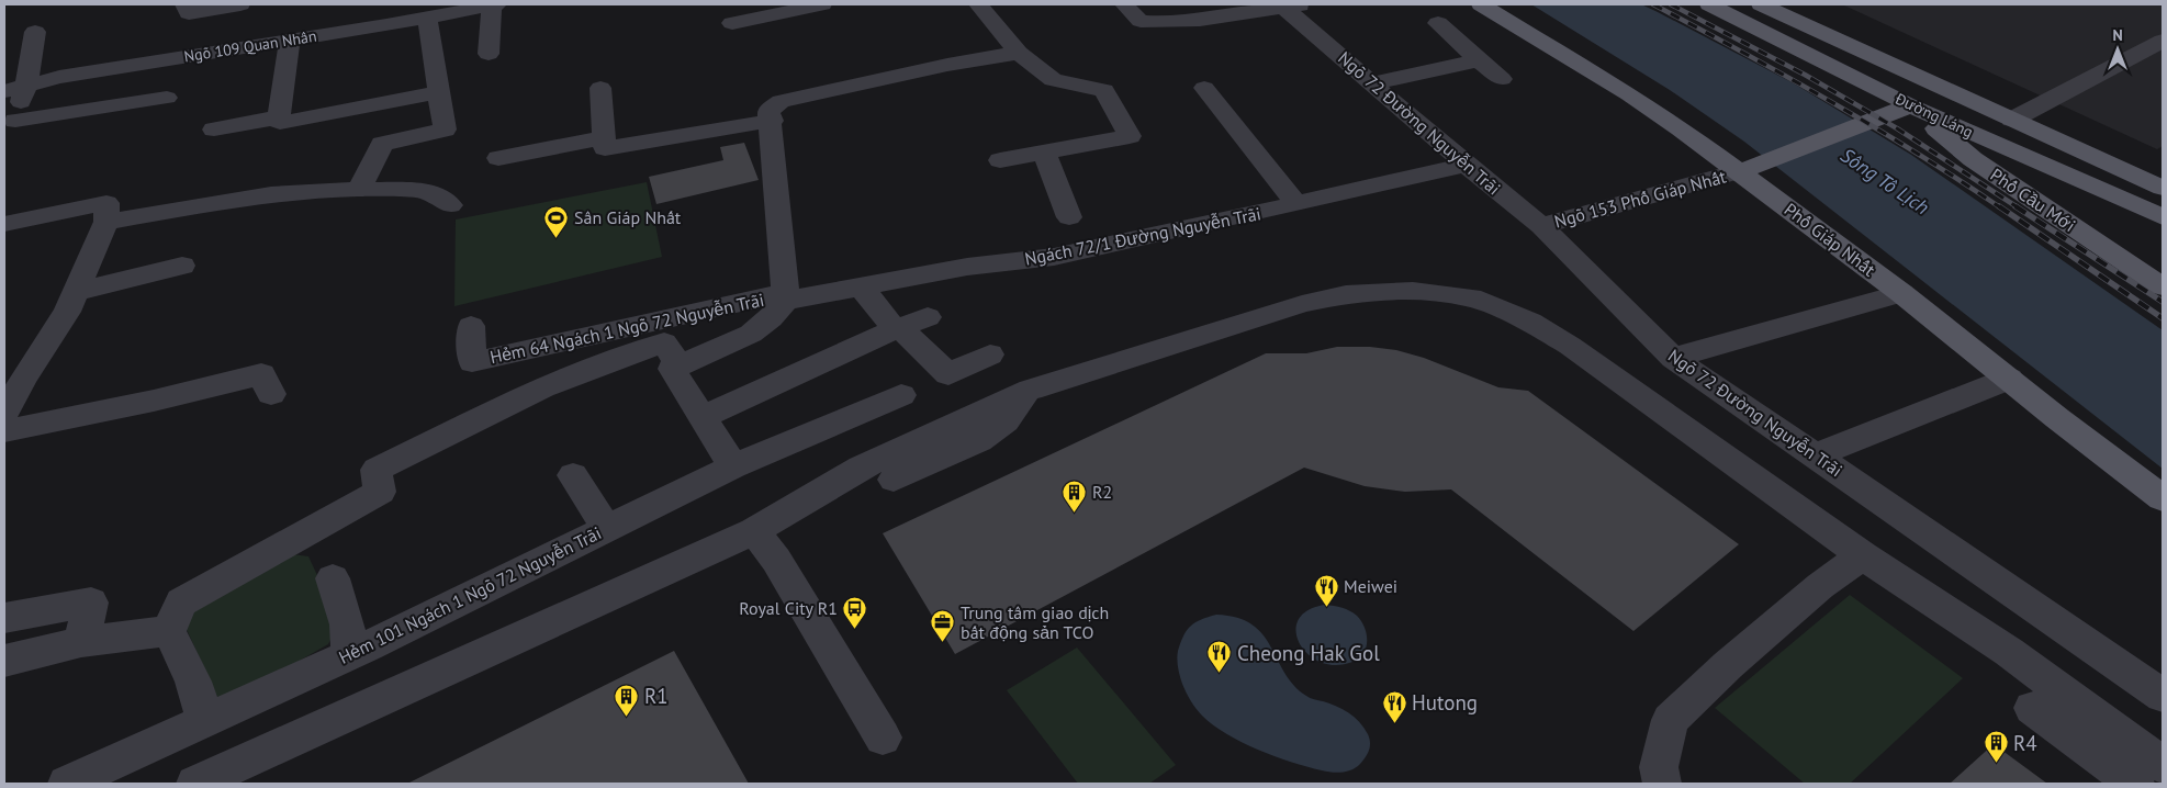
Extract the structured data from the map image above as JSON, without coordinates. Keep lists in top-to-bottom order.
{
  "streets": {
    "main road": ["Đường Láng", "Phố Cầu Mới", "Phố Giáp Nhất"],
    "street": [
      "Ngõ 109 Quan Nhân",
      "Ngõ 72 Đường Nguyễn Trãi",
      "Ngõ 153 Phố Giáp Nhất",
      "Ngách 72/1 Đường Nguyễn Trãi",
      "Hẻm 64 Ngách 1 Ngõ 72 Nguyễn Trãi",
      "Hẻm 101 Ngách 1 Ngõ 72 Nguyễn Trãi"
    ]
  },
  "crossings": [
    ["Đường Láng", "Phố Cầu Mới"],
    ["Ngõ 72 Đường Nguyễn Trãi", "Ngõ 153 Phố Giáp Nhất"],
    ["Ngõ 72 Đường Nguyễn Trãi", "Ngách 72/1 Đường Nguyễn Trãi"],
    ["Ngõ 153 Phố Giáp Nhất", "Phố Giáp Nhất"],
    ["Ngách 72/1 Đường Nguyễn Trãi", "Hẻm 64 Ngách 1 Ngõ 72 Nguyễn Trãi"]
  ],
  "water": ["Sông Tô Lịch"],
  "places": {
    "sports": ["Sân Giáp Nhất"],
    "building": ["R2", "R1", "R4"],
    "restaurant": ["Meiwei", "Cheong Hak Gol", "Hutong"],
    "bus stop": ["Royal City R1"],
    "office": ["Trung tâm giao dịch bất động sản TCO"]
  },
  "north": "top"
}
